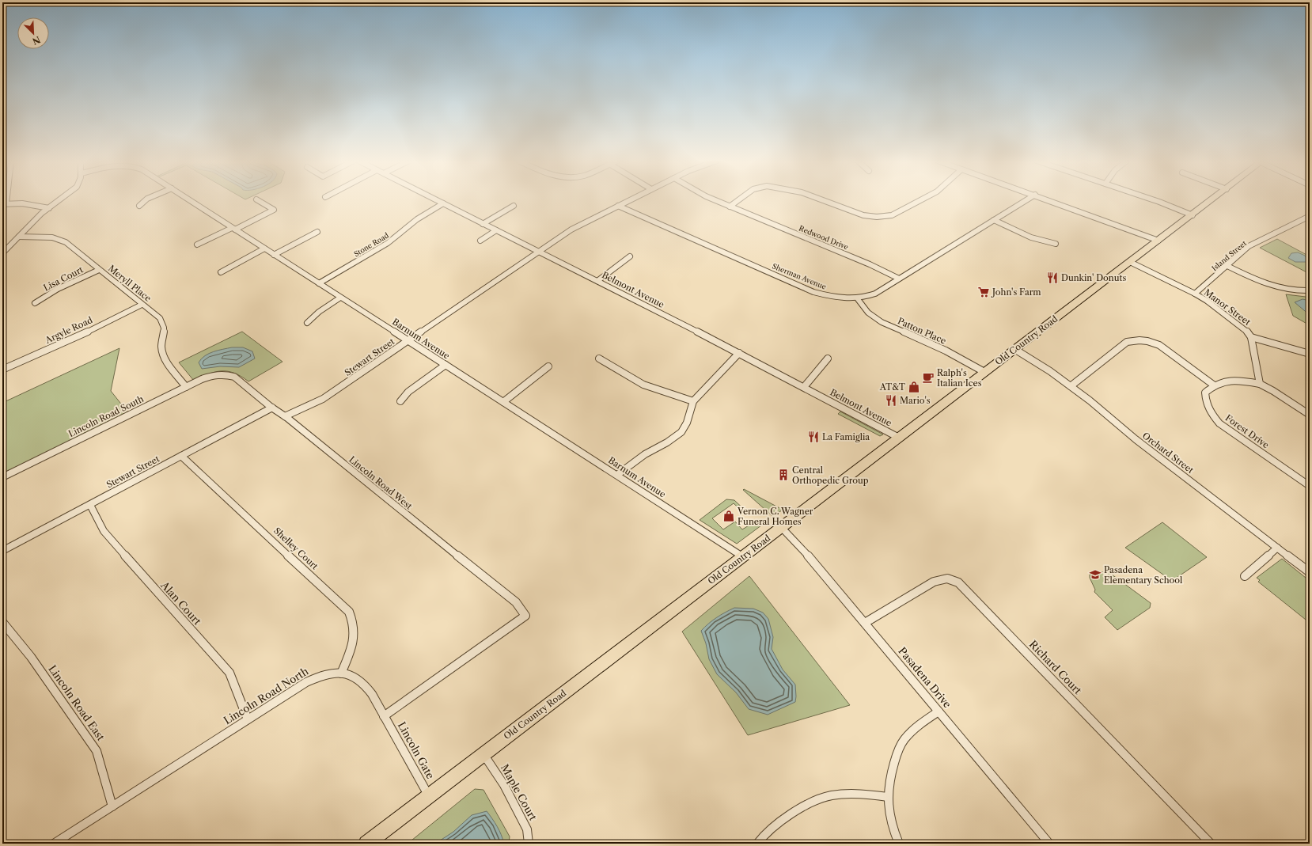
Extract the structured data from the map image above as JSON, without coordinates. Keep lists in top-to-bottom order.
{
  "streets": {
    "main road": ["Old Country Road"],
    "street": [
      "Redwood Drive",
      "Stone Road",
      "Island Street",
      "Sherman Avenue",
      "Lisa Court",
      "Meryll Place",
      "Belmont Avenue",
      "Manor Street",
      "Argyle Road",
      "Patton Place",
      "Barnum Avenue",
      "Stewart Street",
      "Lincoln Road South",
      "Forest Drive",
      "Orchard Street",
      "Lincoln Road West",
      "Shelley Court",
      "Alan Court",
      "Richard Court",
      "Pasadena Drive",
      "Lincoln Road North",
      "Lincoln Road East",
      "Lincoln Gate",
      "Maple Court"
    ]
  },
  "crossings": [
    ["Redwood Drive", "Sherman Avenue"],
    ["Stone Road", "Belmont Avenue"],
    ["Stone Road", "Barnum Avenue"],
    ["Island Street", "Manor Street"],
    ["Sherman Avenue", "Patton Place"],
    ["Sherman Avenue", "Stewart Street"],
    ["Lisa Court", "Meryll Place"],
    ["Meryll Place", "Argyle Road"],
    ["Meryll Place", "Lincoln Road South"],
    ["Belmont Avenue", "Old Country Road"],
    ["Belmont Avenue", "Stewart Street"],
    ["Manor Street", "Old Country Road"],
    ["Patton Place", "Old Country Road"],
    ["Barnum Avenue", "Old Country Road"],
    ["Barnum Avenue", "Stewart Street"],
    ["Old Country Road", "Orchard Street"],
    ["Old Country Road", "Pasadena Drive"],
    ["Old Country Road", "Lincoln Gate"],
    ["Old Country Road", "Maple Court"],
    ["Stewart Street", "Lincoln Road West"],
    ["Stewart Street", "Shelley Court"],
    ["Stewart Street", "Alan Court"],
    ["Lincoln Road South", "Lincoln Road West"],
    ["Lincoln Road West", "Lincoln Road North"],
    ["Lincoln Road West", "Lincoln Gate"],
    ["Shelley Court", "Lincoln Road North"],
    ["Alan Court", "Lincoln Road North"],
    ["Richard Court", "Pasadena Drive"],
    ["Lincoln Road North", "Lincoln Road East"],
    ["Lincoln Road North", "Lincoln Gate"]
  ],
  "places": {
    "restaurant": ["Dunkin' Donuts", "Mario's", "La Famiglia"],
    "supermarket": ["John's Farm"],
    "cafe": ["Ralph's Italian Ices"],
    "shop": ["AT&T", "Vernon C. Wagner Funeral Homes"],
    "building": ["Central Orthopedic Group"],
    "school or university": ["Pasadena Elementary School"]
  },
  "north": "bottom right"
}
